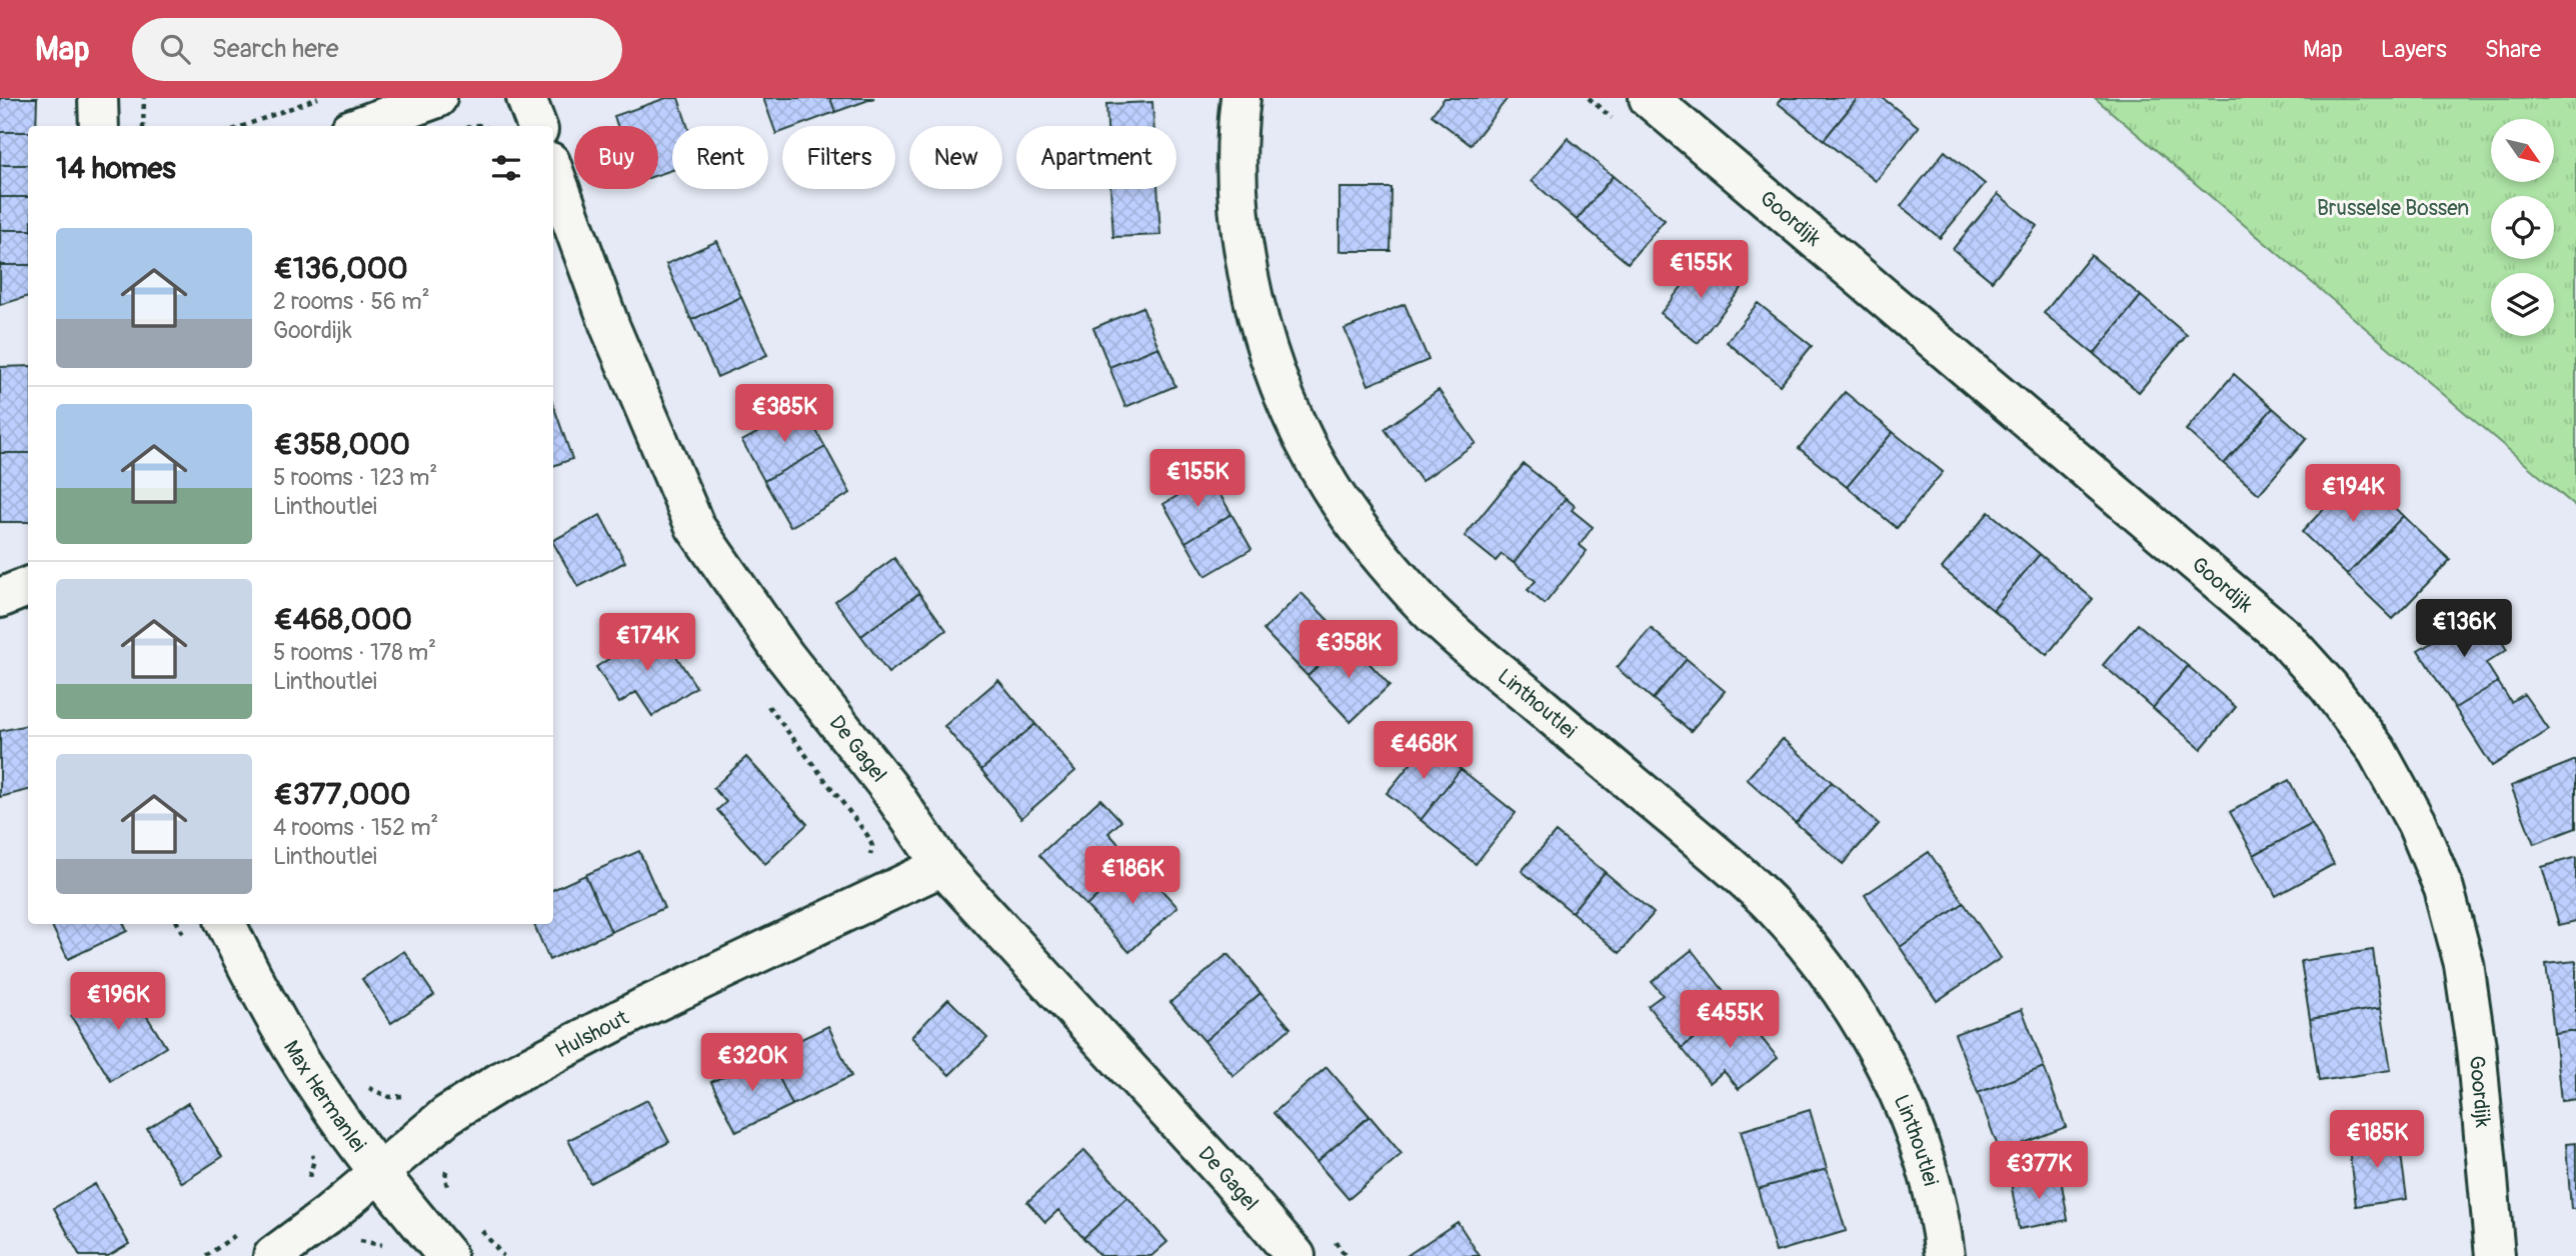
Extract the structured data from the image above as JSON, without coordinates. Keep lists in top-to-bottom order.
{
  "streets": {
    "street": [
      "Goordijk",
      "Linthoutlei",
      "De Gagel",
      "Hulshout",
      "Max Hermanlei"
    ]
  },
  "crossings": [
    ["De Gagel", "Hulshout"],
    ["Hulshout", "Max Hermanlei"]
  ],
  "parks": ["Brusselse Bossen"],
  "north": "bottom right",
  "page": {
    "header": "Map",
    "search": "Search here",
    "nav": ["Map", "Layers", "Share"],
    "chip": [
      "Buy",
      "Rent",
      "Filters",
      "New",
      "Apartment"
    ],
    "heading": "14 homes",
    "list": [
      {
        "name": "€136,000",
        "note": "2 rooms · 56 m² · Goordijk"
      },
      {
        "name": "€358,000",
        "note": "5 rooms · 123 m² · Linthoutlei"
      },
      {
        "name": "€468,000",
        "note": "5 rooms · 178 m² · Linthoutlei"
      },
      {
        "name": "€377,000",
        "note": "4 rooms · 152 m² · Linthoutlei"
      }
    ],
    "price": [
      "€155K",
      "€385K",
      "€155K",
      "€194K",
      "€136K",
      "€174K",
      "€358K",
      "€468K",
      "€186K",
      "€196K",
      "€455K",
      "€320K",
      "€185K",
      "€377K"
    ]
  }
}
